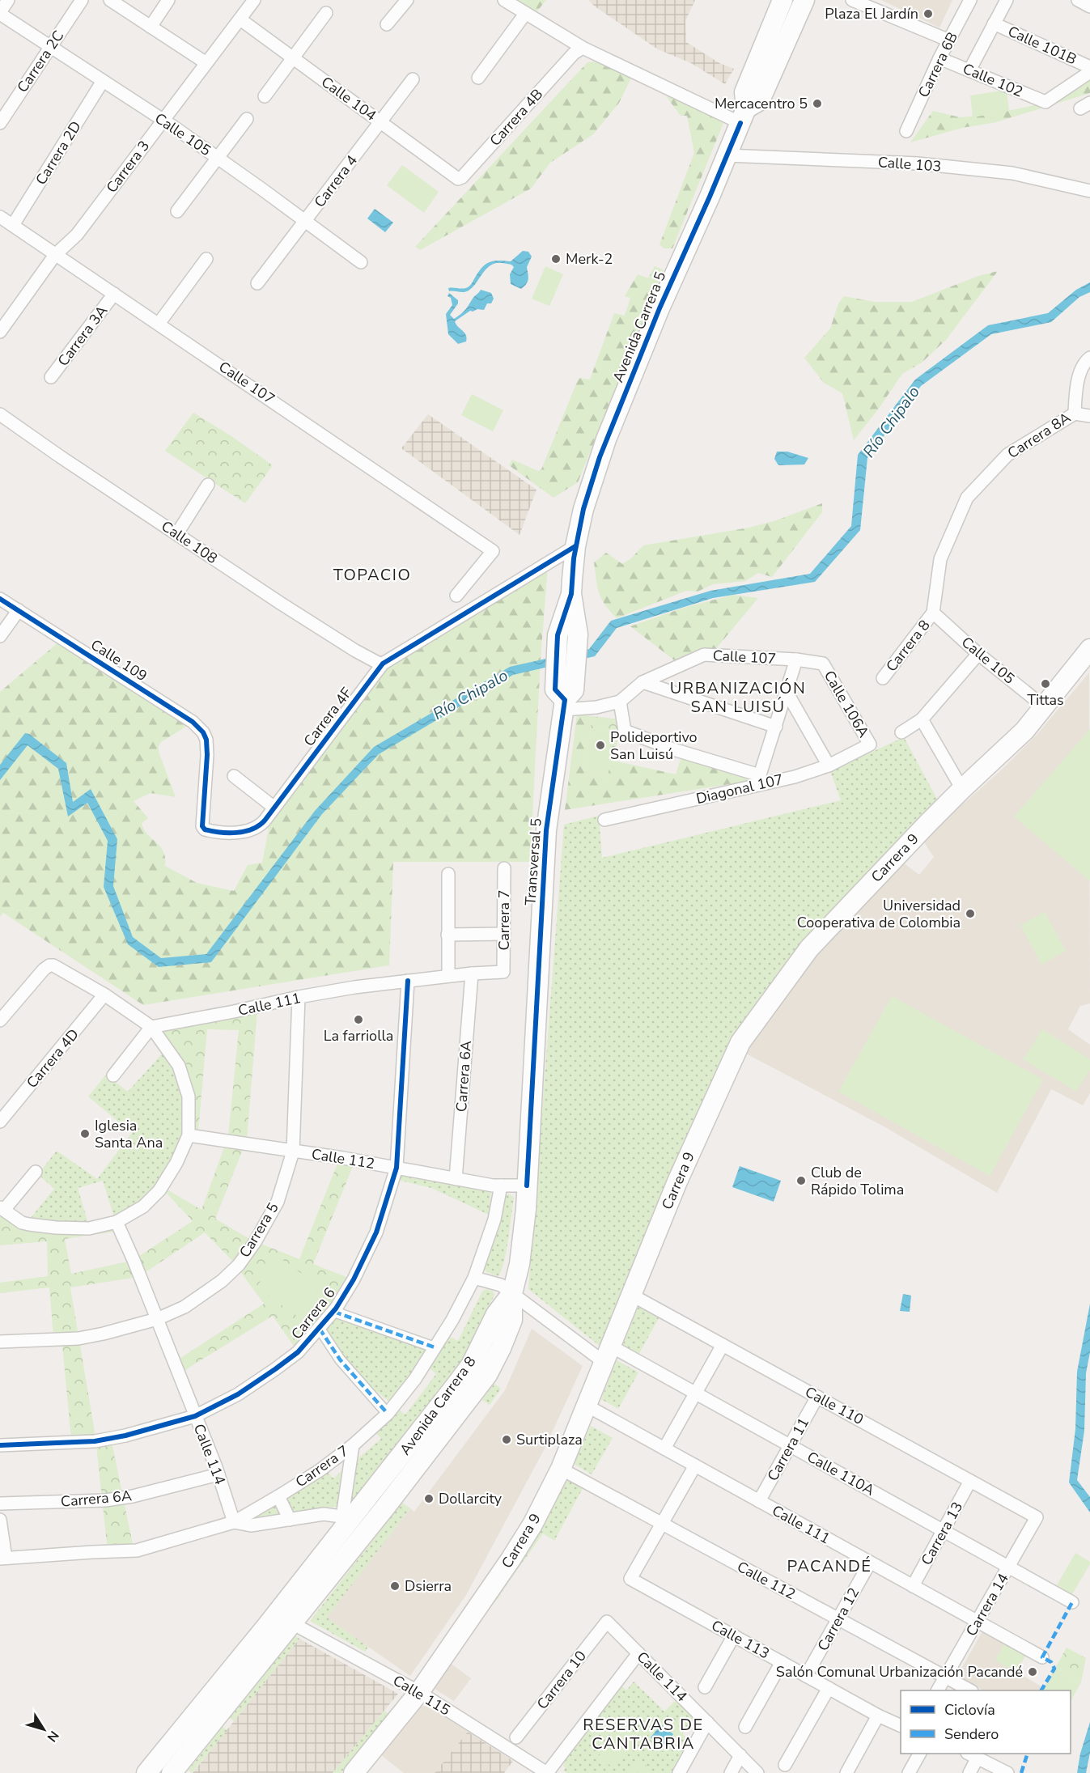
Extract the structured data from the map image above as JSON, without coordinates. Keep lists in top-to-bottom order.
{
  "streets": {
    "main road": [
      "Avenida Carrera 5",
      "Carrera 9",
      "Transversal 5",
      "Avenida Carrera 8"
    ],
    "street": [
      "Calle 101B",
      "Carrera 2C",
      "Carrera 6B",
      "Calle 102",
      "Calle 104",
      "Carrera 4B",
      "Calle 105",
      "Carrera 2D",
      "Calle 103",
      "Carrera 3",
      "Carrera 4",
      "Carrera 3A",
      "Calle 107",
      "Carrera 8A",
      "Calle 108",
      "Carrera 8",
      "Calle 109",
      "Calle 106A",
      "Carrera 4F",
      "Diagonal 107",
      "Carrera 7",
      "Calle 111",
      "Carrera 4D",
      "Carrera 6A",
      "Calle 112",
      "Carrera 5",
      "Carrera 6",
      "Calle 110",
      "Carrera 11",
      "Calle 114",
      "Calle 110A",
      "Carrera 13",
      "Carrera 14",
      "Carrera 12",
      "Calle 113",
      "Carrera 10",
      "Calle 115"
    ]
  },
  "crossings": [
    ["Carrera 2C", "Calle 105"],
    ["Carrera 6B", "Calle 102"],
    ["Calle 104", "Carrera 4B"],
    ["Calle 104", "Carrera 3"],
    ["Calle 104", "Carrera 4"],
    ["Calle 105", "Carrera 2D"],
    ["Calle 105", "Carrera 3"],
    ["Calle 105", "Carrera 4"],
    ["Calle 105", "Carrera 8A"],
    ["Calle 105", "Carrera 8"],
    ["Calle 105", "Carrera 9"],
    ["Carrera 2D", "Calle 107"],
    ["Calle 103", "Avenida Carrera 5"],
    ["Carrera 3", "Calle 107"],
    ["Avenida Carrera 5", "Carrera 4F"],
    ["Avenida Carrera 5", "Transversal 5"],
    ["Carrera 3A", "Calle 107"],
    ["Calle 107", "Calle 106A"],
    ["Carrera 8A", "Carrera 8"],
    ["Calle 108", "Carrera 4F"],
    ["Calle 109", "Carrera 4F"],
    ["Calle 106A", "Diagonal 107"],
    ["Carrera 4F", "Transversal 5"],
    ["Carrera 9", "Calle 111"],
    ["Carrera 9", "Calle 112"],
    ["Carrera 9", "Calle 110"],
    ["Carrera 9", "Calle 110A"],
    ["Carrera 9", "Calle 115"],
    ["Transversal 5", "Calle 112"],
    ["Transversal 5", "Avenida Carrera 8"],
    ["Carrera 7", "Calle 111"],
    ["Carrera 7", "Calle 112"],
    ["Carrera 7", "Calle 114"],
    ["Calle 111", "Carrera 6A"],
    ["Calle 111", "Carrera 5"],
    ["Calle 111", "Carrera 6"],
    ["Calle 111", "Carrera 11"],
    ["Calle 111", "Carrera 13"],
    ["Calle 111", "Carrera 14"],
    ["Calle 111", "Carrera 12"],
    ["Carrera 6A", "Calle 112"],
    ["Carrera 6A", "Calle 114"],
    ["Calle 112", "Carrera 5"],
    ["Calle 112", "Carrera 6"],
    ["Calle 112", "Carrera 14"],
    ["Calle 112", "Carrera 12"],
    ["Calle 112", "Calle 113"],
    ["Carrera 5", "Calle 114"],
    ["Carrera 6", "Calle 114"],
    ["Avenida Carrera 8", "Calle 115"],
    ["Calle 110", "Carrera 11"],
    ["Calle 110", "Carrera 13"],
    ["Calle 110", "Carrera 14"],
    ["Carrera 11", "Calle 110A"],
    ["Calle 114", "Carrera 10"],
    ["Calle 110A", "Carrera 13"],
    ["Calle 110A", "Carrera 14"],
    ["Carrera 12", "Calle 113"]
  ],
  "districts": [
    "TOPACIO",
    "URBANIZACIÓN SAN LUISÚ",
    "PACANDÉ",
    "RESERVAS DE CANTABRIA"
  ],
  "water": ["Río Chipalo"],
  "places": [
    "Plaza El Jardín",
    "Mercacentro 5",
    "Merk-2",
    "Tittas",
    "Polideportivo San Luisú",
    "Universidad Cooperativa de Colombia",
    "La farriolla",
    "Iglesia Santa Ana",
    "Club de Rápido Tolima",
    "Surtiplaza",
    "Dollarcity",
    "Dsierra",
    "Salón Comunal Urbanización Pacandé"
  ],
  "legend": ["Ciclovía", "Sendero"],
  "north": "bottom right"
}
